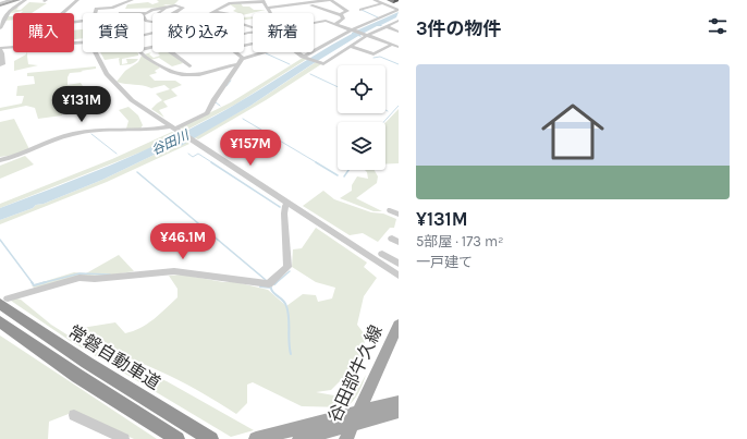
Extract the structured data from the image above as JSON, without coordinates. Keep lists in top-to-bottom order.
{
  "streets": {
    "highway": ["常磐自動車道"],
    "main road": ["谷田部牛久線"]
  },
  "water": ["谷田川"],
  "page": {
    "heading": "3件の物件",
    "chip": [
      "購入",
      "賃貸",
      "絞り込み",
      "新着"
    ],
    "list": [
      {
        "name": "¥131M",
        "note": "5部屋 · 173 m² · 一戸建て"
      }
    ],
    "price": ["¥131M", "¥157M", "¥46.1M"]
  }
}
